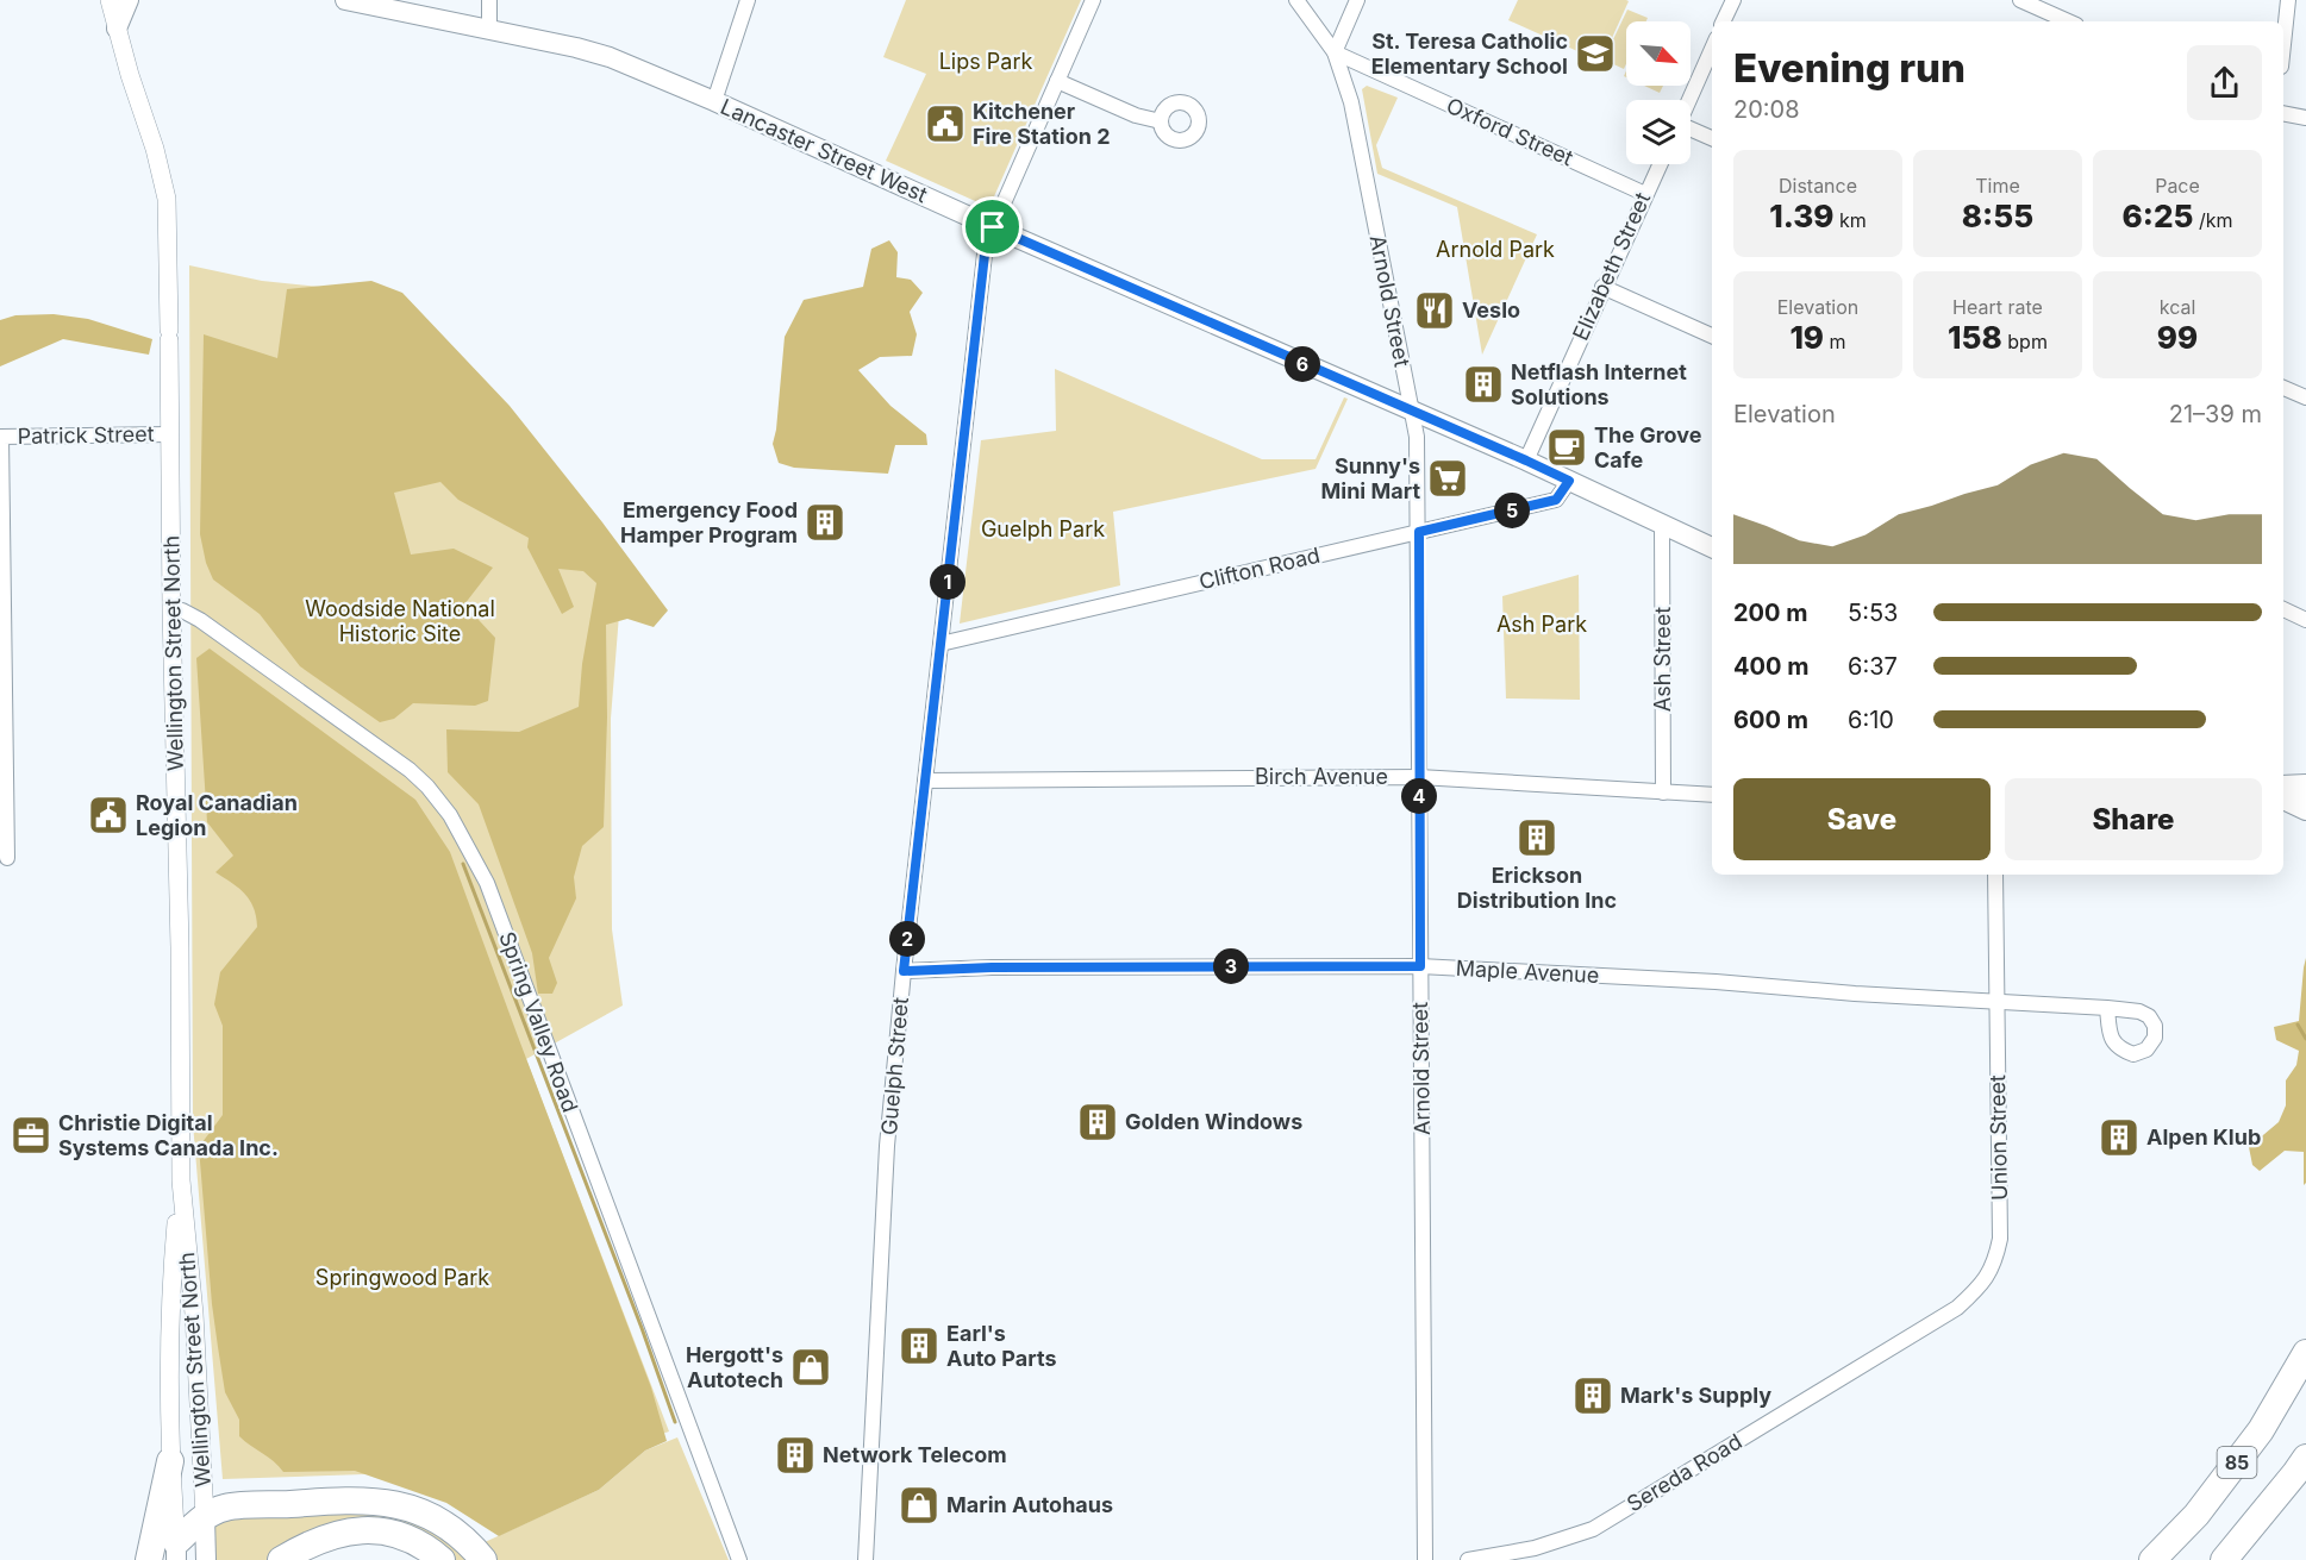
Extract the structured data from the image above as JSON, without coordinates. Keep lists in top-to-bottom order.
{
  "streets": {
    "highway": ["85"],
    "main road": ["Lancaster Street West", "Wellington Street North"],
    "street": [
      "Oxford Street",
      "Elizabeth Street",
      "Arnold Street",
      "Patrick Street",
      "Clifton Road",
      "Ash Street",
      "Birch Avenue",
      "Maple Avenue",
      "Spring Valley Road",
      "Guelph Street",
      "Union Street",
      "Sereda Road"
    ]
  },
  "crossings": [
    ["Oxford Street", "Elizabeth Street"],
    ["Oxford Street", "Arnold Street"],
    ["Lancaster Street West", "Elizabeth Street"],
    ["Lancaster Street West", "Arnold Street"],
    ["Lancaster Street West", "Clifton Road"],
    ["Lancaster Street West", "Ash Street"],
    ["Lancaster Street West", "Guelph Street"],
    ["Arnold Street", "Clifton Road"],
    ["Arnold Street", "Birch Avenue"],
    ["Arnold Street", "Maple Avenue"],
    ["Patrick Street", "Wellington Street North"],
    ["Clifton Road", "Guelph Street"],
    ["Wellington Street North", "Spring Valley Road"],
    ["Ash Street", "Birch Avenue"],
    ["Birch Avenue", "Guelph Street"],
    ["Maple Avenue", "Guelph Street"],
    ["Maple Avenue", "Union Street"],
    ["Union Street", "Sereda Road"]
  ],
  "parks": [
    "Lips Park",
    "Arnold Park",
    "Guelph Park",
    "Woodside National Historic Site",
    "Ash Park",
    "Springwood Park"
  ],
  "places": {
    "school or university": ["St. Teresa Catholic Elementary School"],
    "public building": ["Kitchener Fire Station 2", "Royal Canadian Legion"],
    "restaurant": ["Veslo"],
    "building": [
      "Netflash Internet Solutions",
      "Emergency Food Hamper Program",
      "Erickson Distribution Inc",
      "Golden Windows",
      "Alpen Klub",
      "Earl's Auto Parts",
      "Mark's Supply",
      "Network Telecom"
    ],
    "cafe": ["The Grove Cafe"],
    "supermarket": ["Sunny's Mini Mart"],
    "office": ["Christie Digital Systems Canada Inc."],
    "shop": ["Hergott's Autotech", "Marin Autohaus"]
  },
  "north": "bottom right",
  "page": {
    "heading": ["Evening run", "20:08"],
    "stats": [
      ["Distance", "1.39 km"],
      ["Time", "8:55"],
      ["Pace", "6:25 /km"],
      ["Elevation", "19 m"],
      ["Heart rate", "158 bpm"],
      ["kcal", "99"]
    ],
    "pins": [
      "6",
      "5",
      "1",
      "4",
      "2",
      "3"
    ],
    "chart": ["Elevation", "21–39 m"],
    "list": [
      {
        "name": "200 m",
        "note": "5:53"
      },
      {
        "name": "400 m",
        "note": "6:37"
      },
      {
        "name": "600 m",
        "note": "6:10"
      }
    ],
    "buttons": ["Save", "Share"]
  }
}
